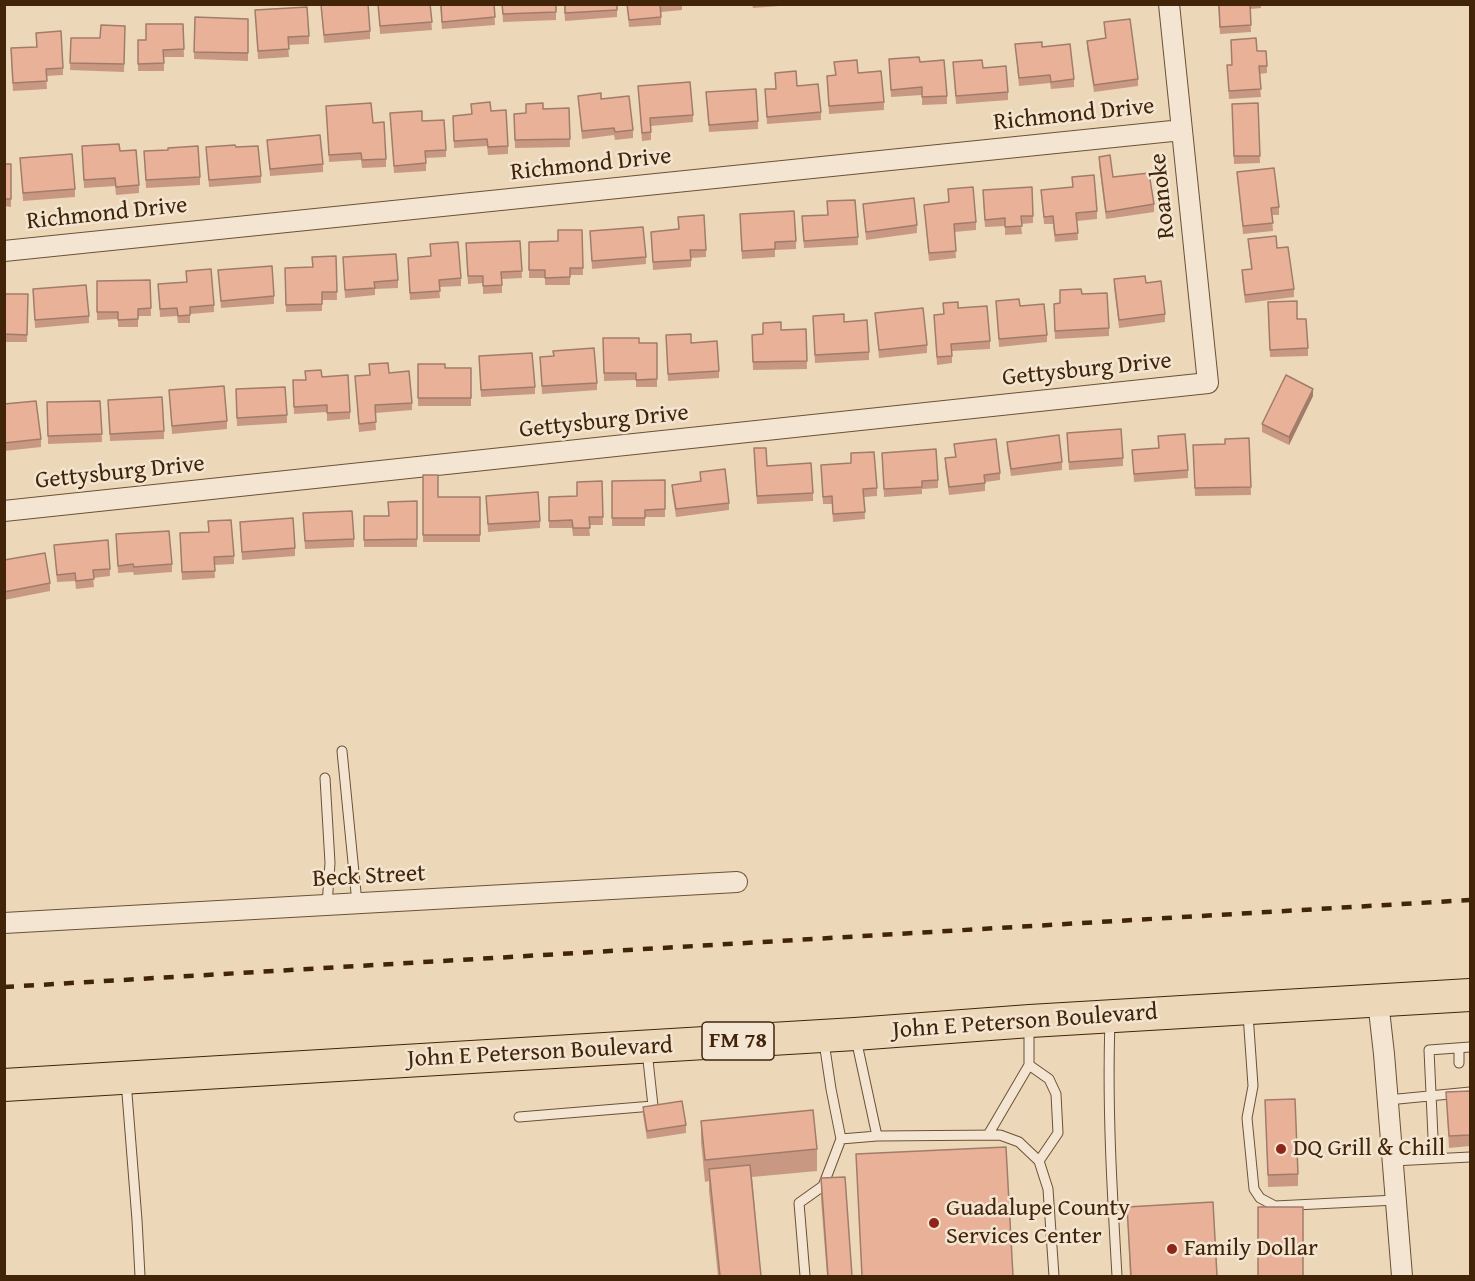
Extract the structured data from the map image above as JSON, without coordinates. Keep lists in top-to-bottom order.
{
  "streets": {
    "main road": ["John E Peterson Boulevard", "FM 78"],
    "street": [
      "Richmond Drive",
      "Roanoke",
      "Gettysburg Drive",
      "Beck Street"
    ]
  },
  "crossings": [
    ["Richmond Drive", "Roanoke"],
    ["Roanoke", "Gettysburg Drive"]
  ],
  "places": ["DQ Grill & Chill", "Guadalupe County Services Center", "Family Dollar"]
}
